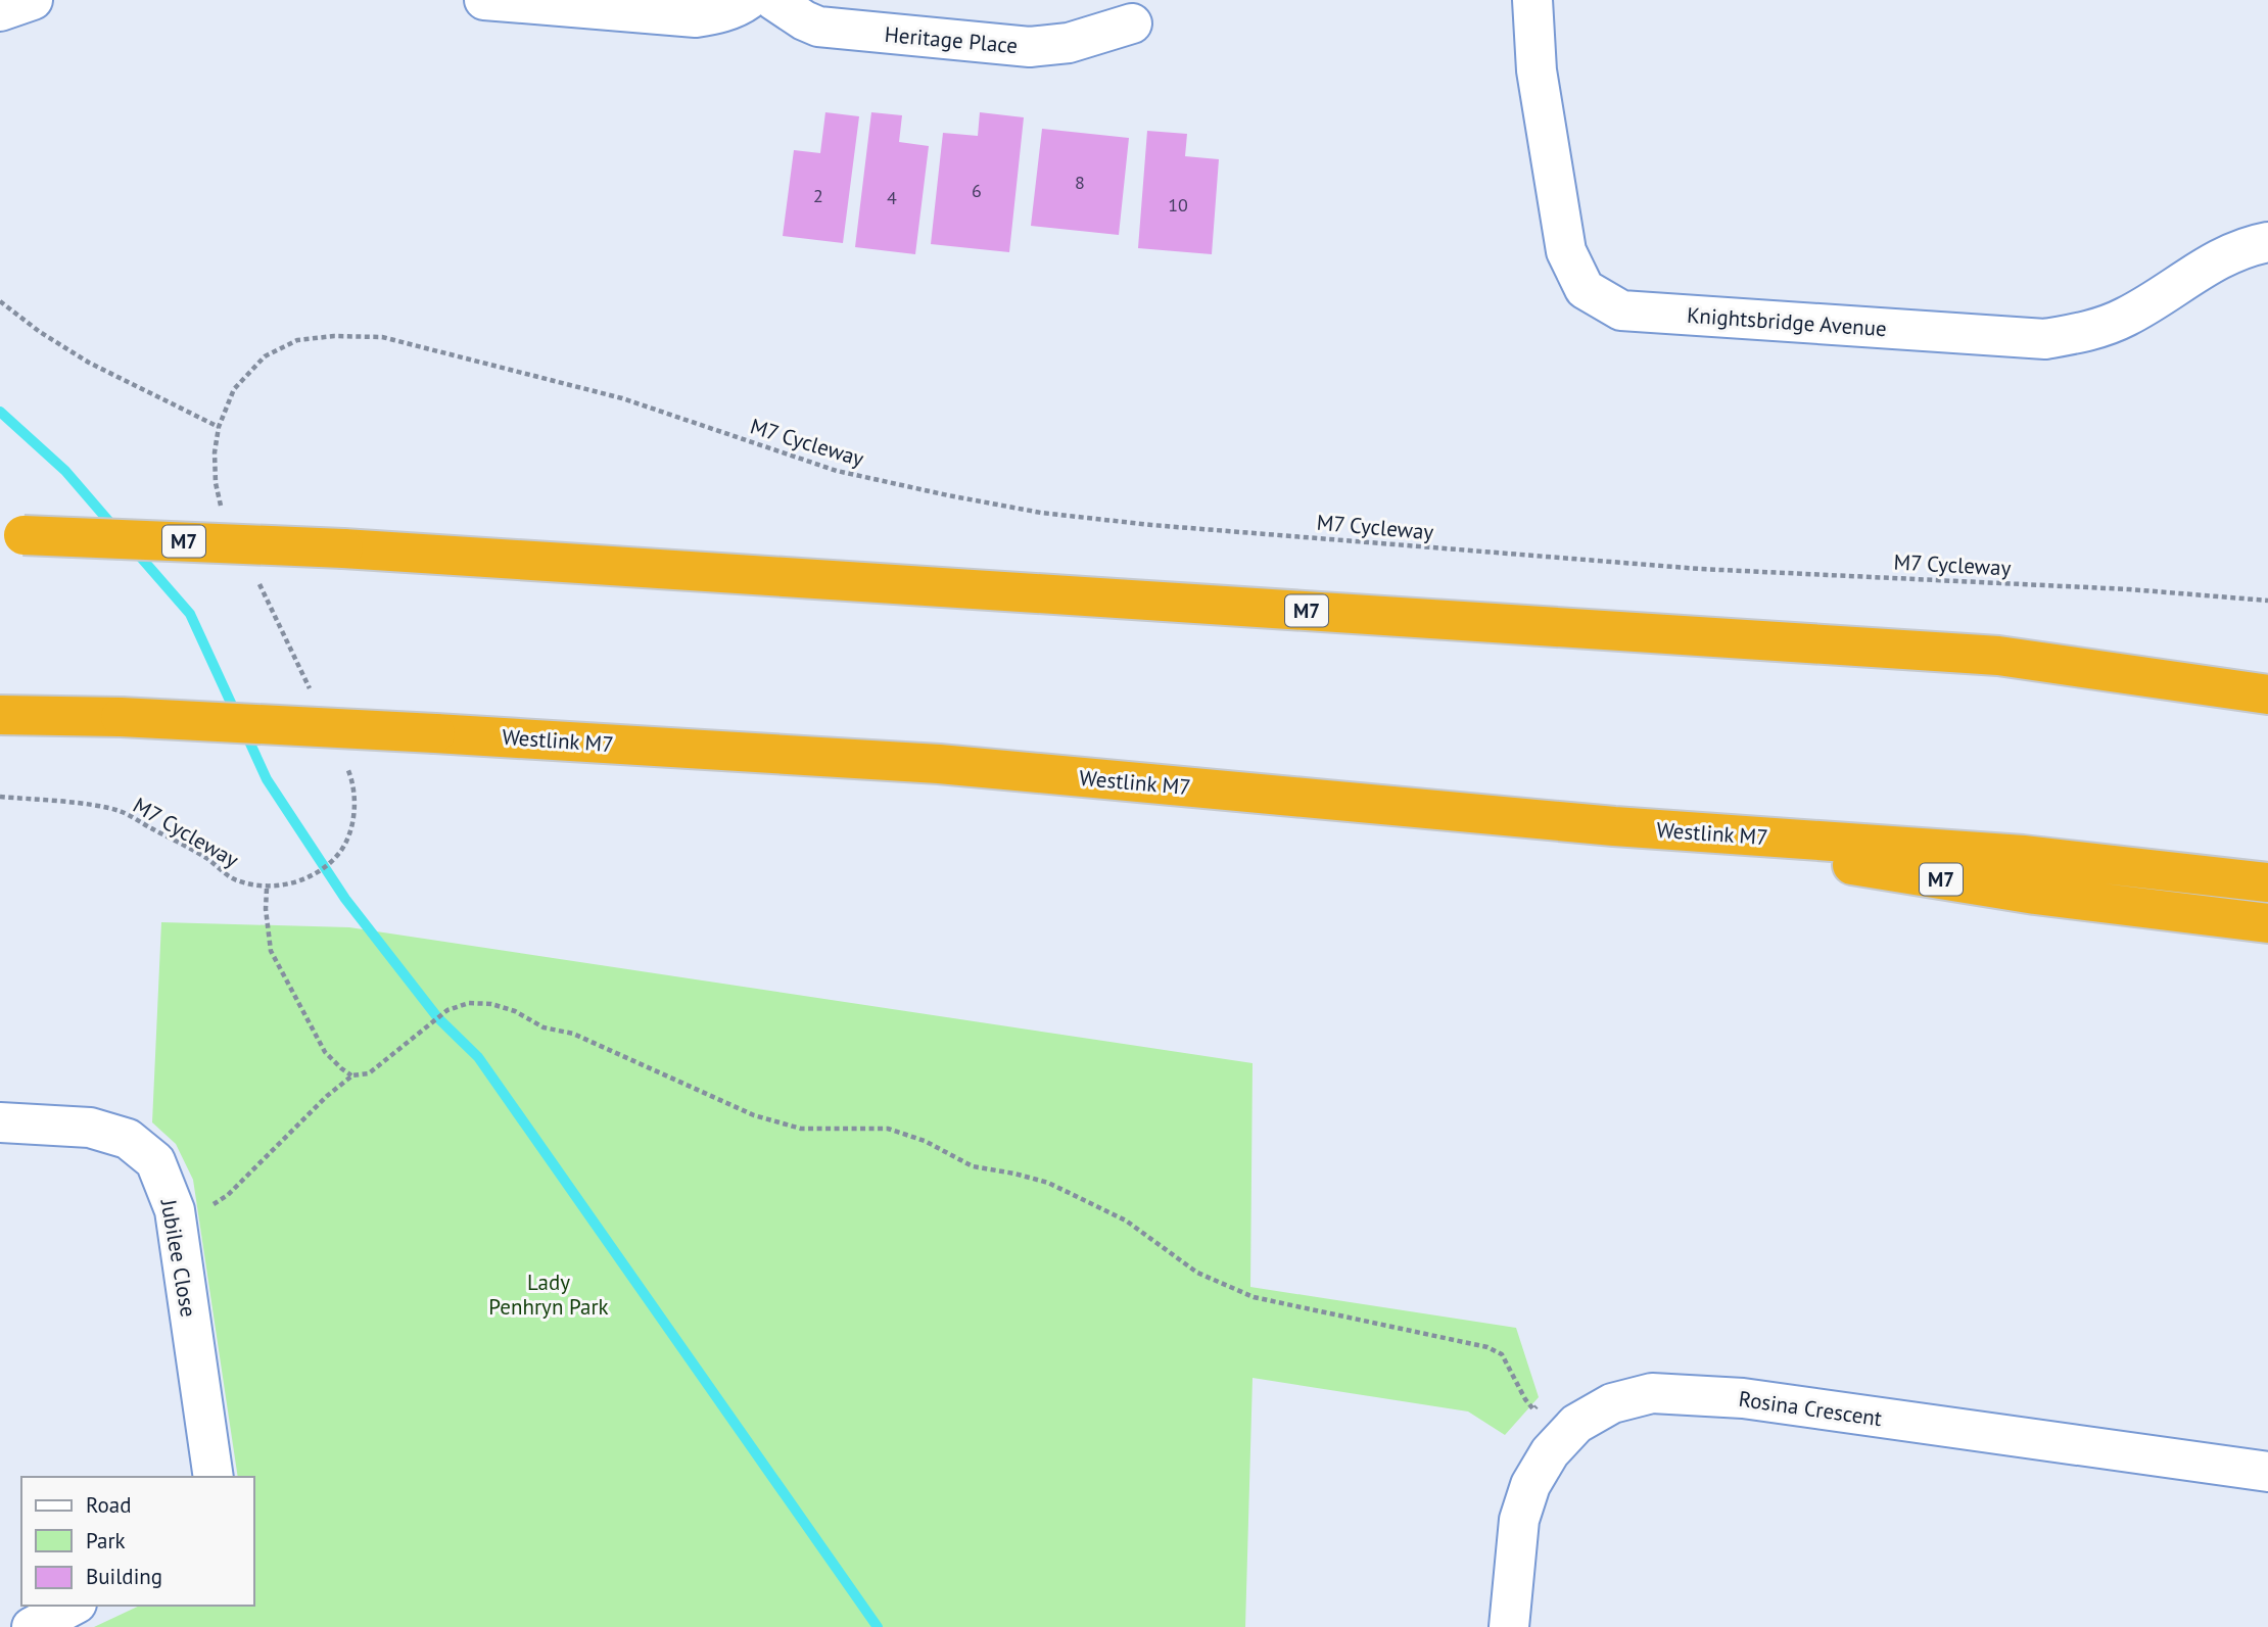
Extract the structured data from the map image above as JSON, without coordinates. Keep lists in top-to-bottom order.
{
  "streets": {
    "highway": ["M7", "Westlink M7"],
    "street": [
      "Heritage Place",
      "Knightsbridge Avenue",
      "Jubilee Close",
      "Rosina Crescent"
    ],
    "path": ["M7 Cycleway"]
  },
  "crossings": [
    ["M7", "Westlink M7"]
  ],
  "parks": ["Lady Penhryn Park"],
  "house_numbers": [
    "8",
    "6",
    "2",
    "4",
    "10"
  ],
  "legend": ["Road", "Park", "Building"]
}
